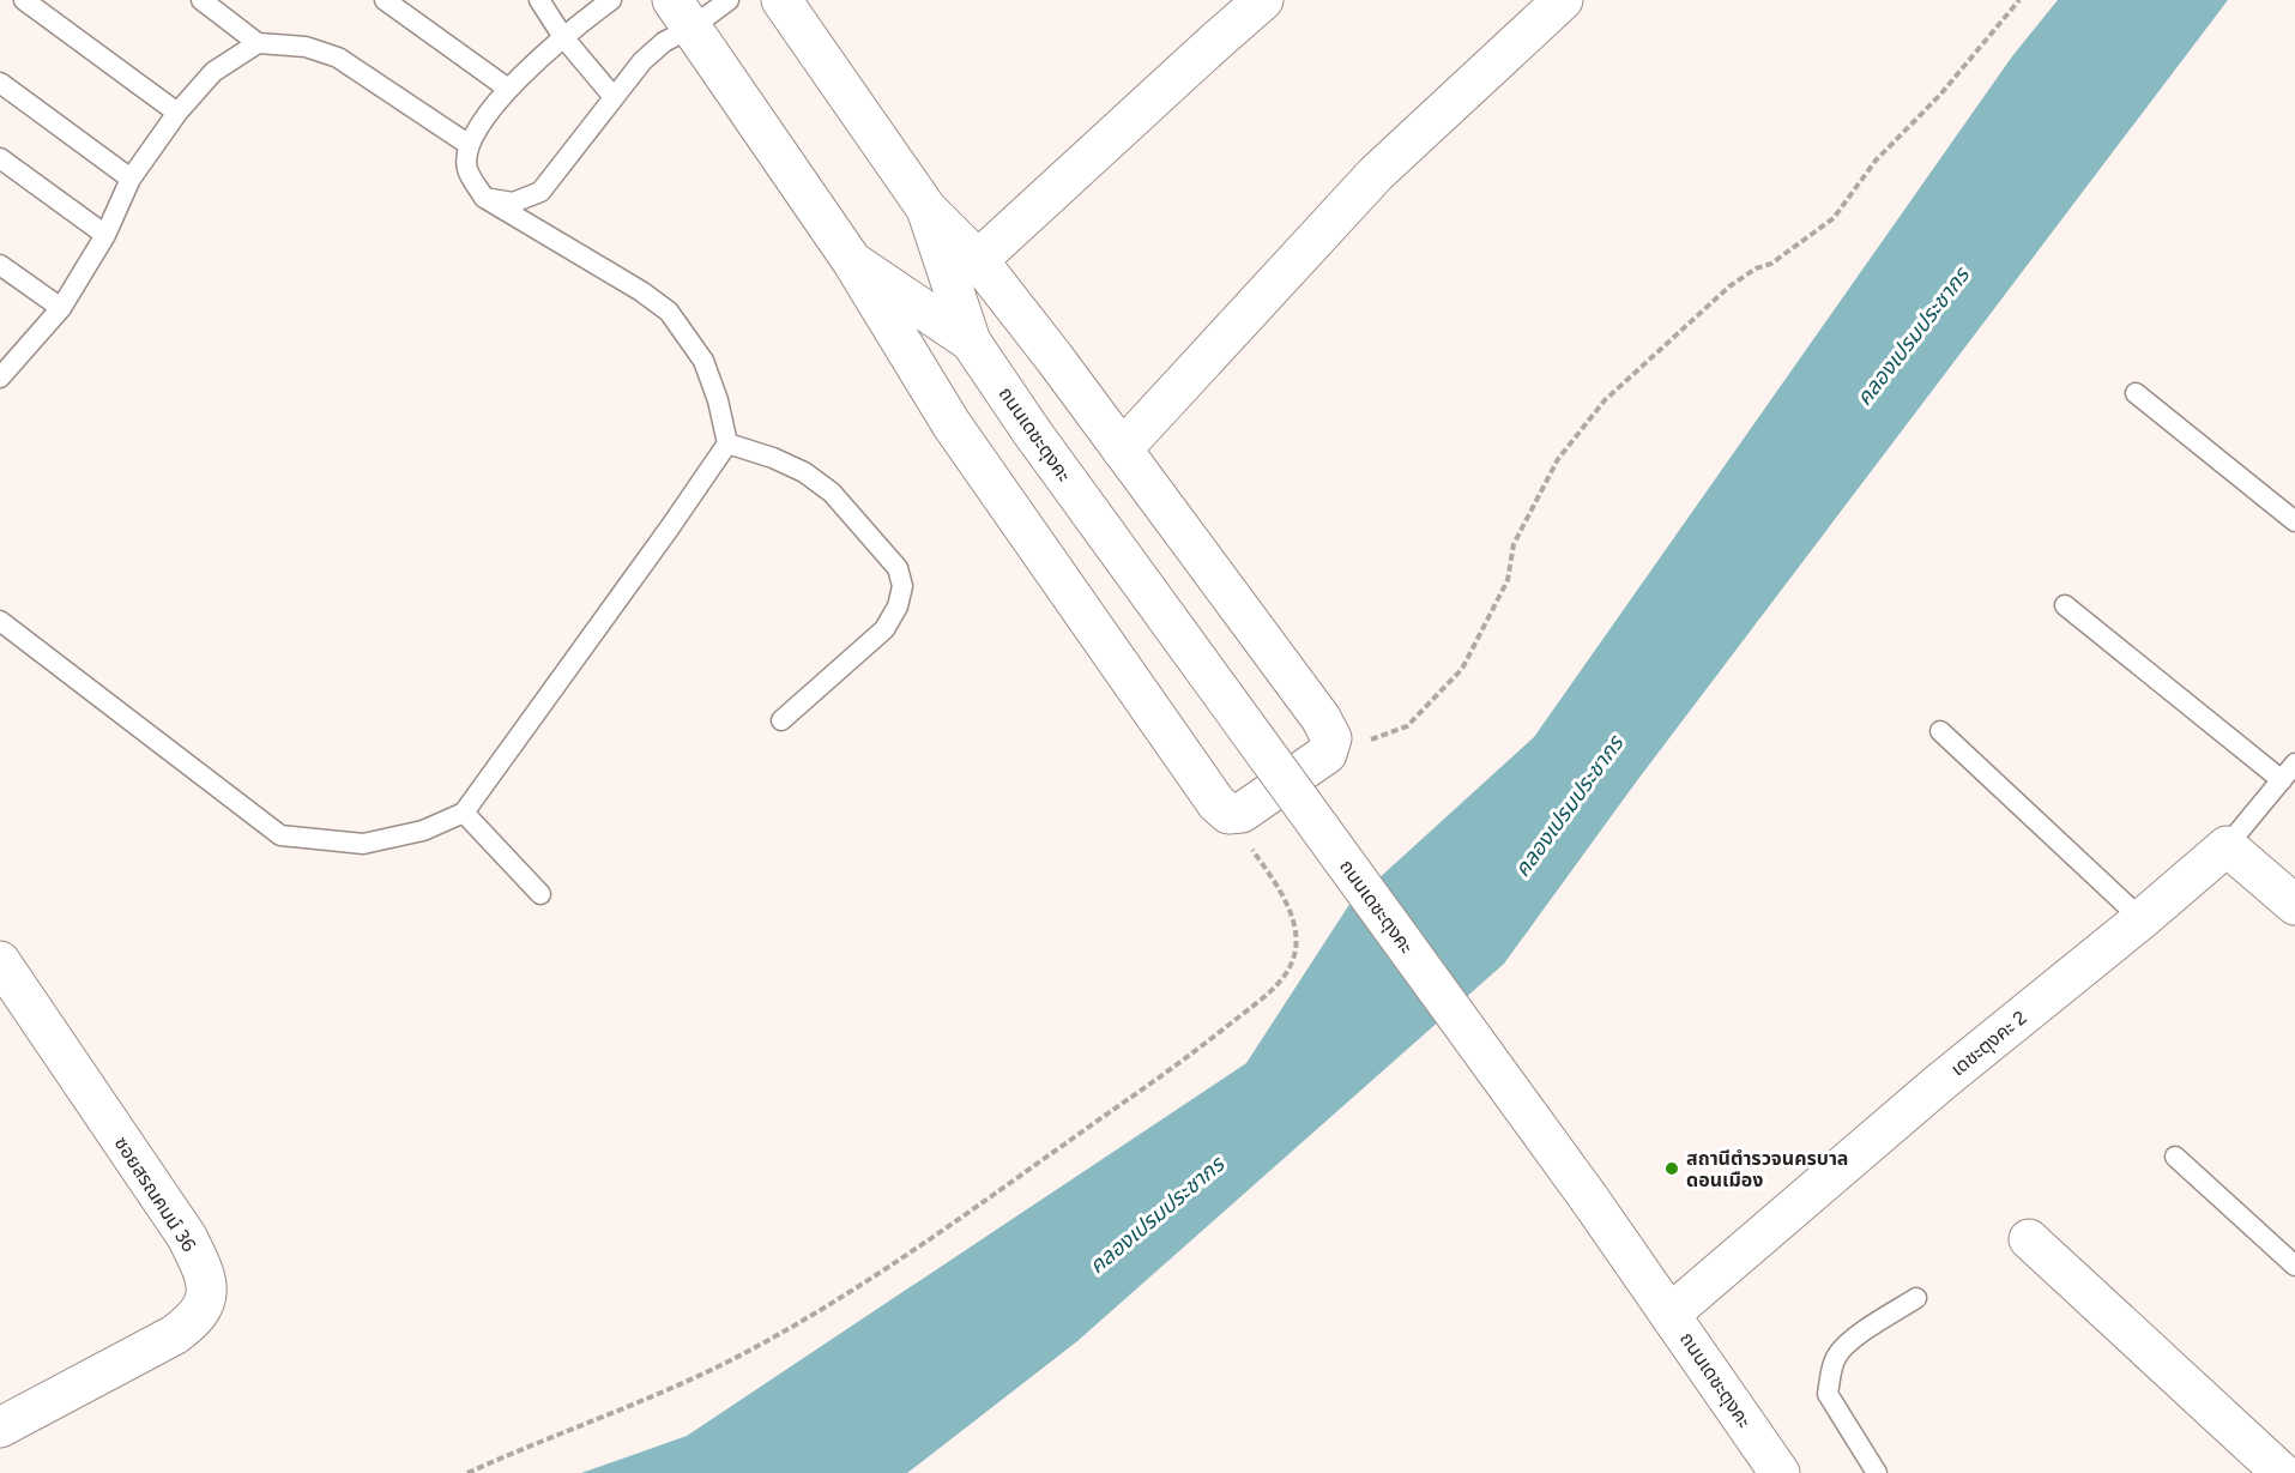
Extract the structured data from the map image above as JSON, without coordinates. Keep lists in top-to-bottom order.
{
  "streets": {
    "street": ["ถนนเดชะตุงคะ", "เดชะตุงคะ 2", "ซอยสรณคมน์ 36"]
  },
  "crossings": [
    ["ถนนเดชะตุงคะ", "เดชะตุงคะ 2"]
  ],
  "water": ["คลองเปรมประชากร"],
  "places": ["สถานีตำรวจนครบาล ดอนเมือง"]
}
